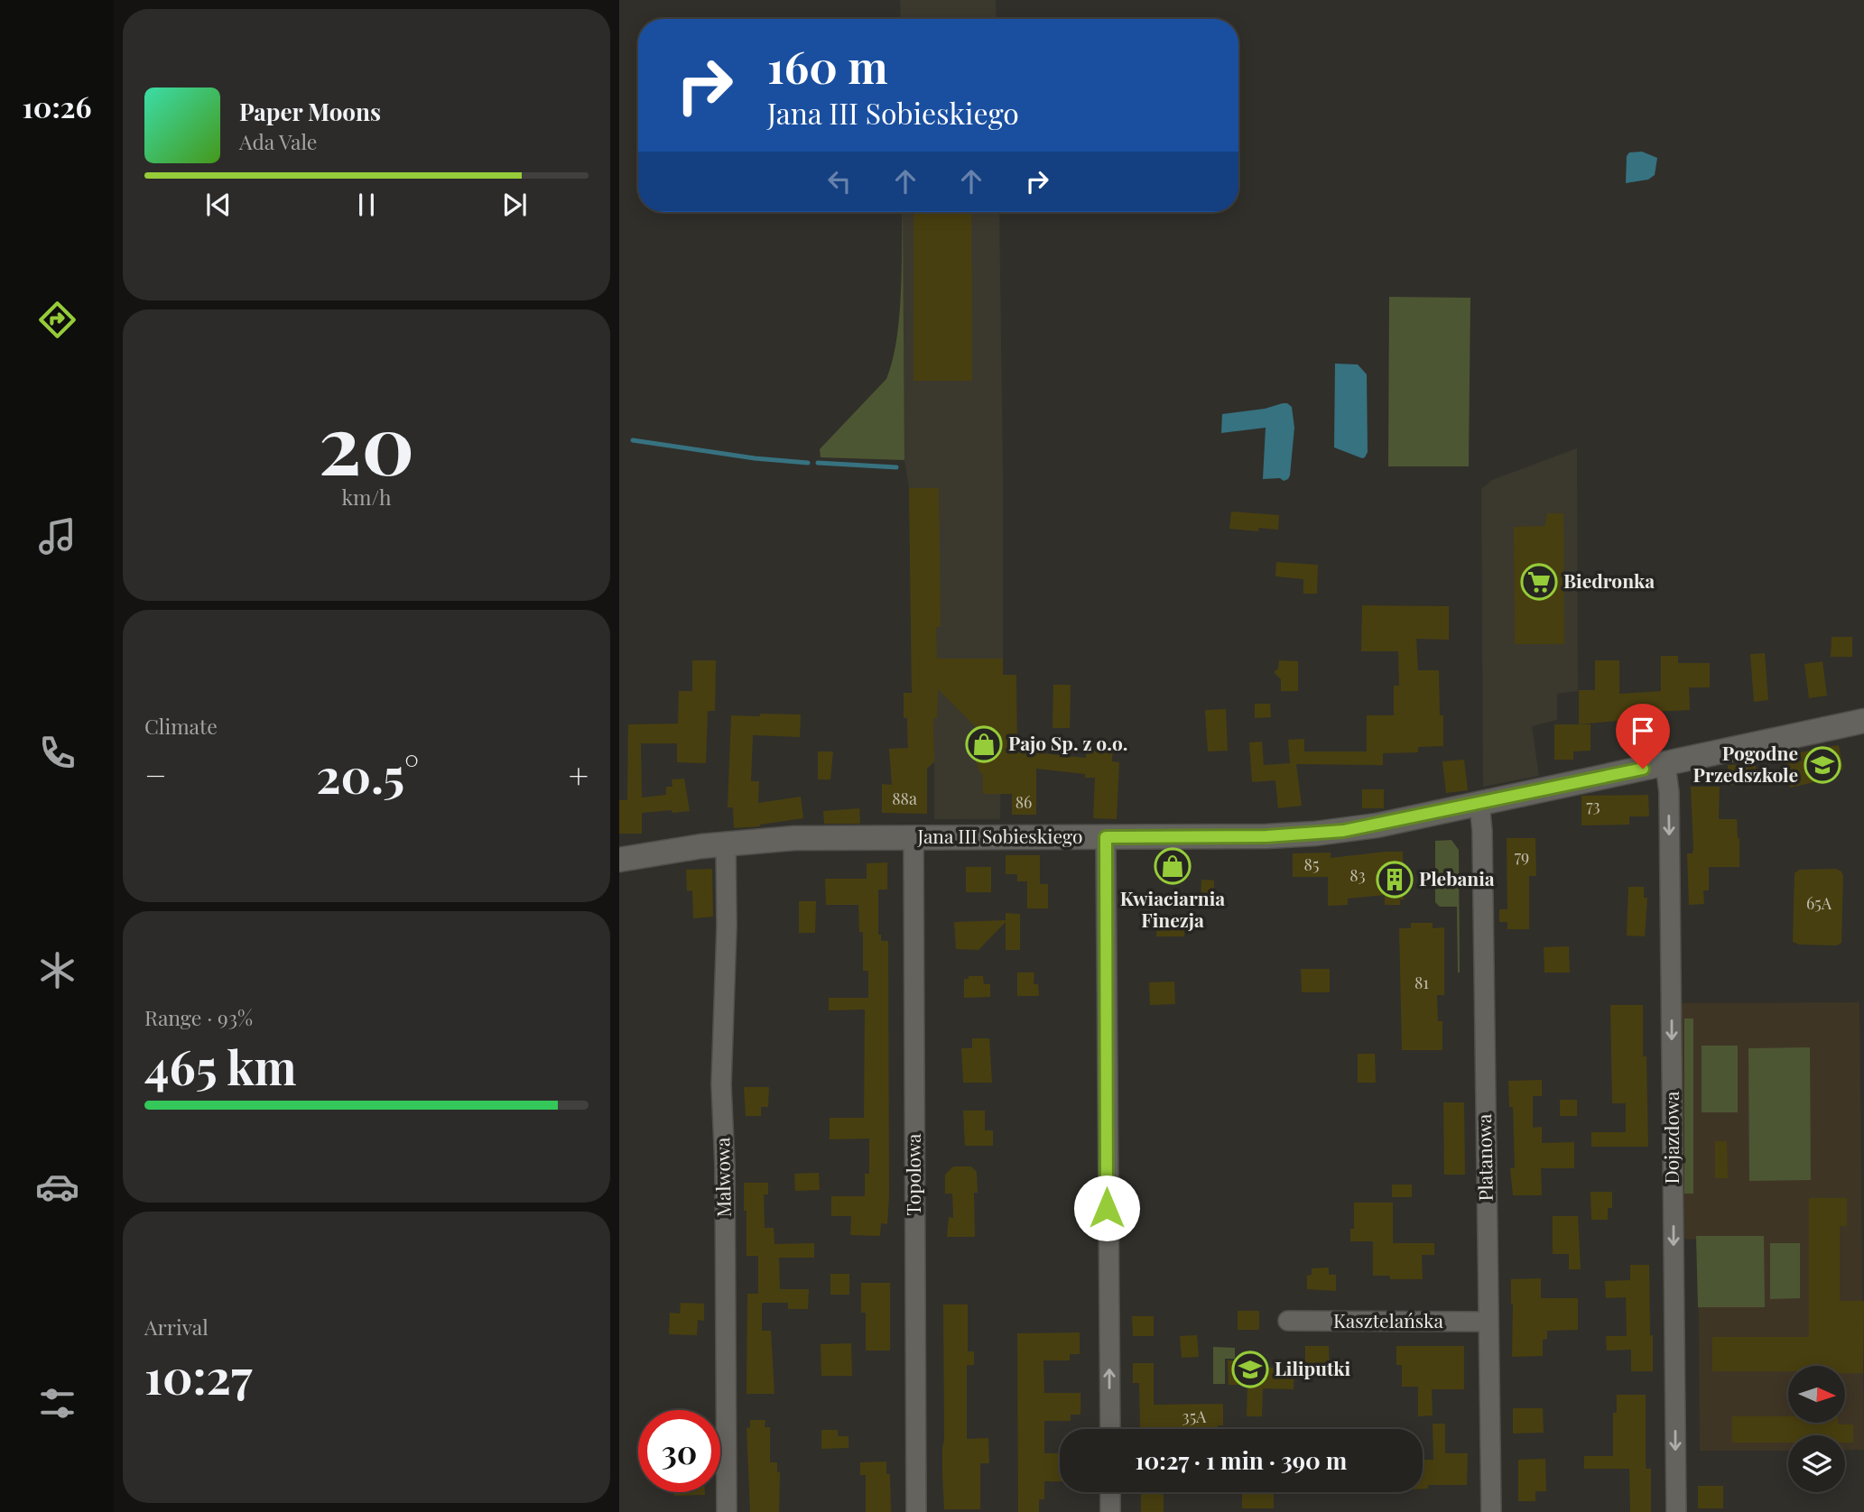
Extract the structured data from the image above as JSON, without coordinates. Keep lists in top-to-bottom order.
{
  "streets": {
    "street": [
      "Jana III Sobieskiego",
      "Dojazdowa",
      "Platanowa",
      "Topolowa",
      "Malwowa",
      "Kasztelańska"
    ]
  },
  "crossings": [
    ["Jana III Sobieskiego", "Dojazdowa"],
    ["Jana III Sobieskiego", "Platanowa"],
    ["Jana III Sobieskiego", "Topolowa"],
    ["Jana III Sobieskiego", "Malwowa"],
    ["Platanowa", "Kasztelańska"]
  ],
  "one_way": ["Dojazdowa"],
  "places": {
    "supermarket": ["Biedronka"],
    "shop": ["Pajo Sp. z o.o.", "Kwiaciarnia Finezja"],
    "school or university": ["Pogodne Przedszkole", "Liliputki"],
    "building": ["Plebania"]
  },
  "house_numbers": [
    "88a",
    "86",
    "73",
    "79",
    "85",
    "83",
    "65A",
    "81",
    "35A"
  ],
  "north": "right",
  "page": {
    "tabs": "10:26",
    "turn": ["160 m", "Jana III Sobieskiego"],
    "song": ["Paper Moons", "Ada Vale"],
    "tile": [
      ["20", "km/h"],
      "Climate",
      ["Range · 93%", "465 km"],
      ["Arrival", "10:27"]
    ],
    "heat": ["−", "20.5°", "+"],
    "limit": "30",
    "trip": "10:27 · 1 min · 390 m"
  }
}
